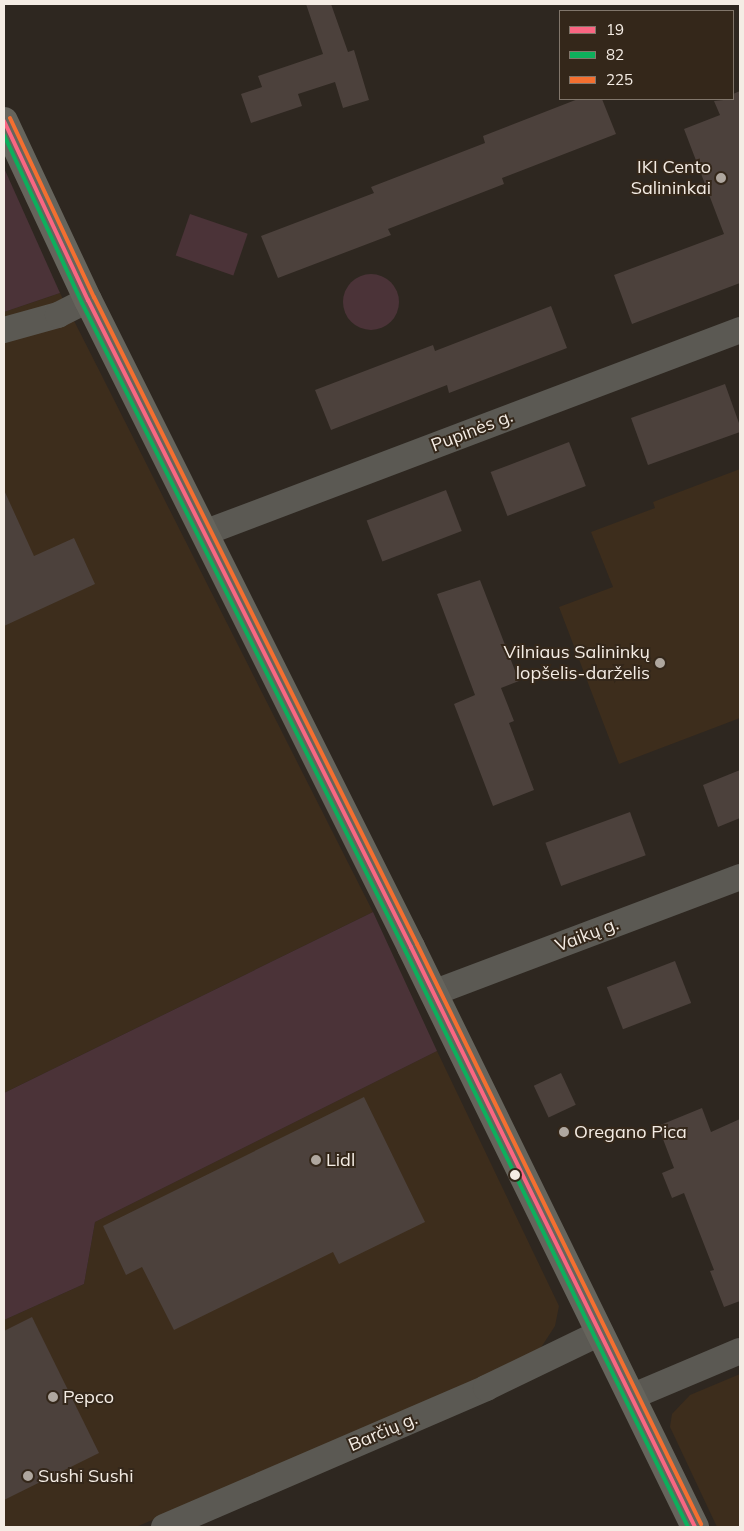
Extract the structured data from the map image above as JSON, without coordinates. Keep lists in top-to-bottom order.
{
  "streets": {
    "street": ["Pupinės g.", "Vaikų g.", "Barčių g."]
  },
  "places": [
    "IKI Cento Salininkai",
    "Vilniaus Salininkų lopšelis-darželis",
    "Oregano Pica",
    "Lidl",
    "Pepco",
    "Sushi Sushi"
  ],
  "lines": ["transit line 225", "transit line 19", "transit line 82"],
  "legend": ["19", "82", "225"]
}
